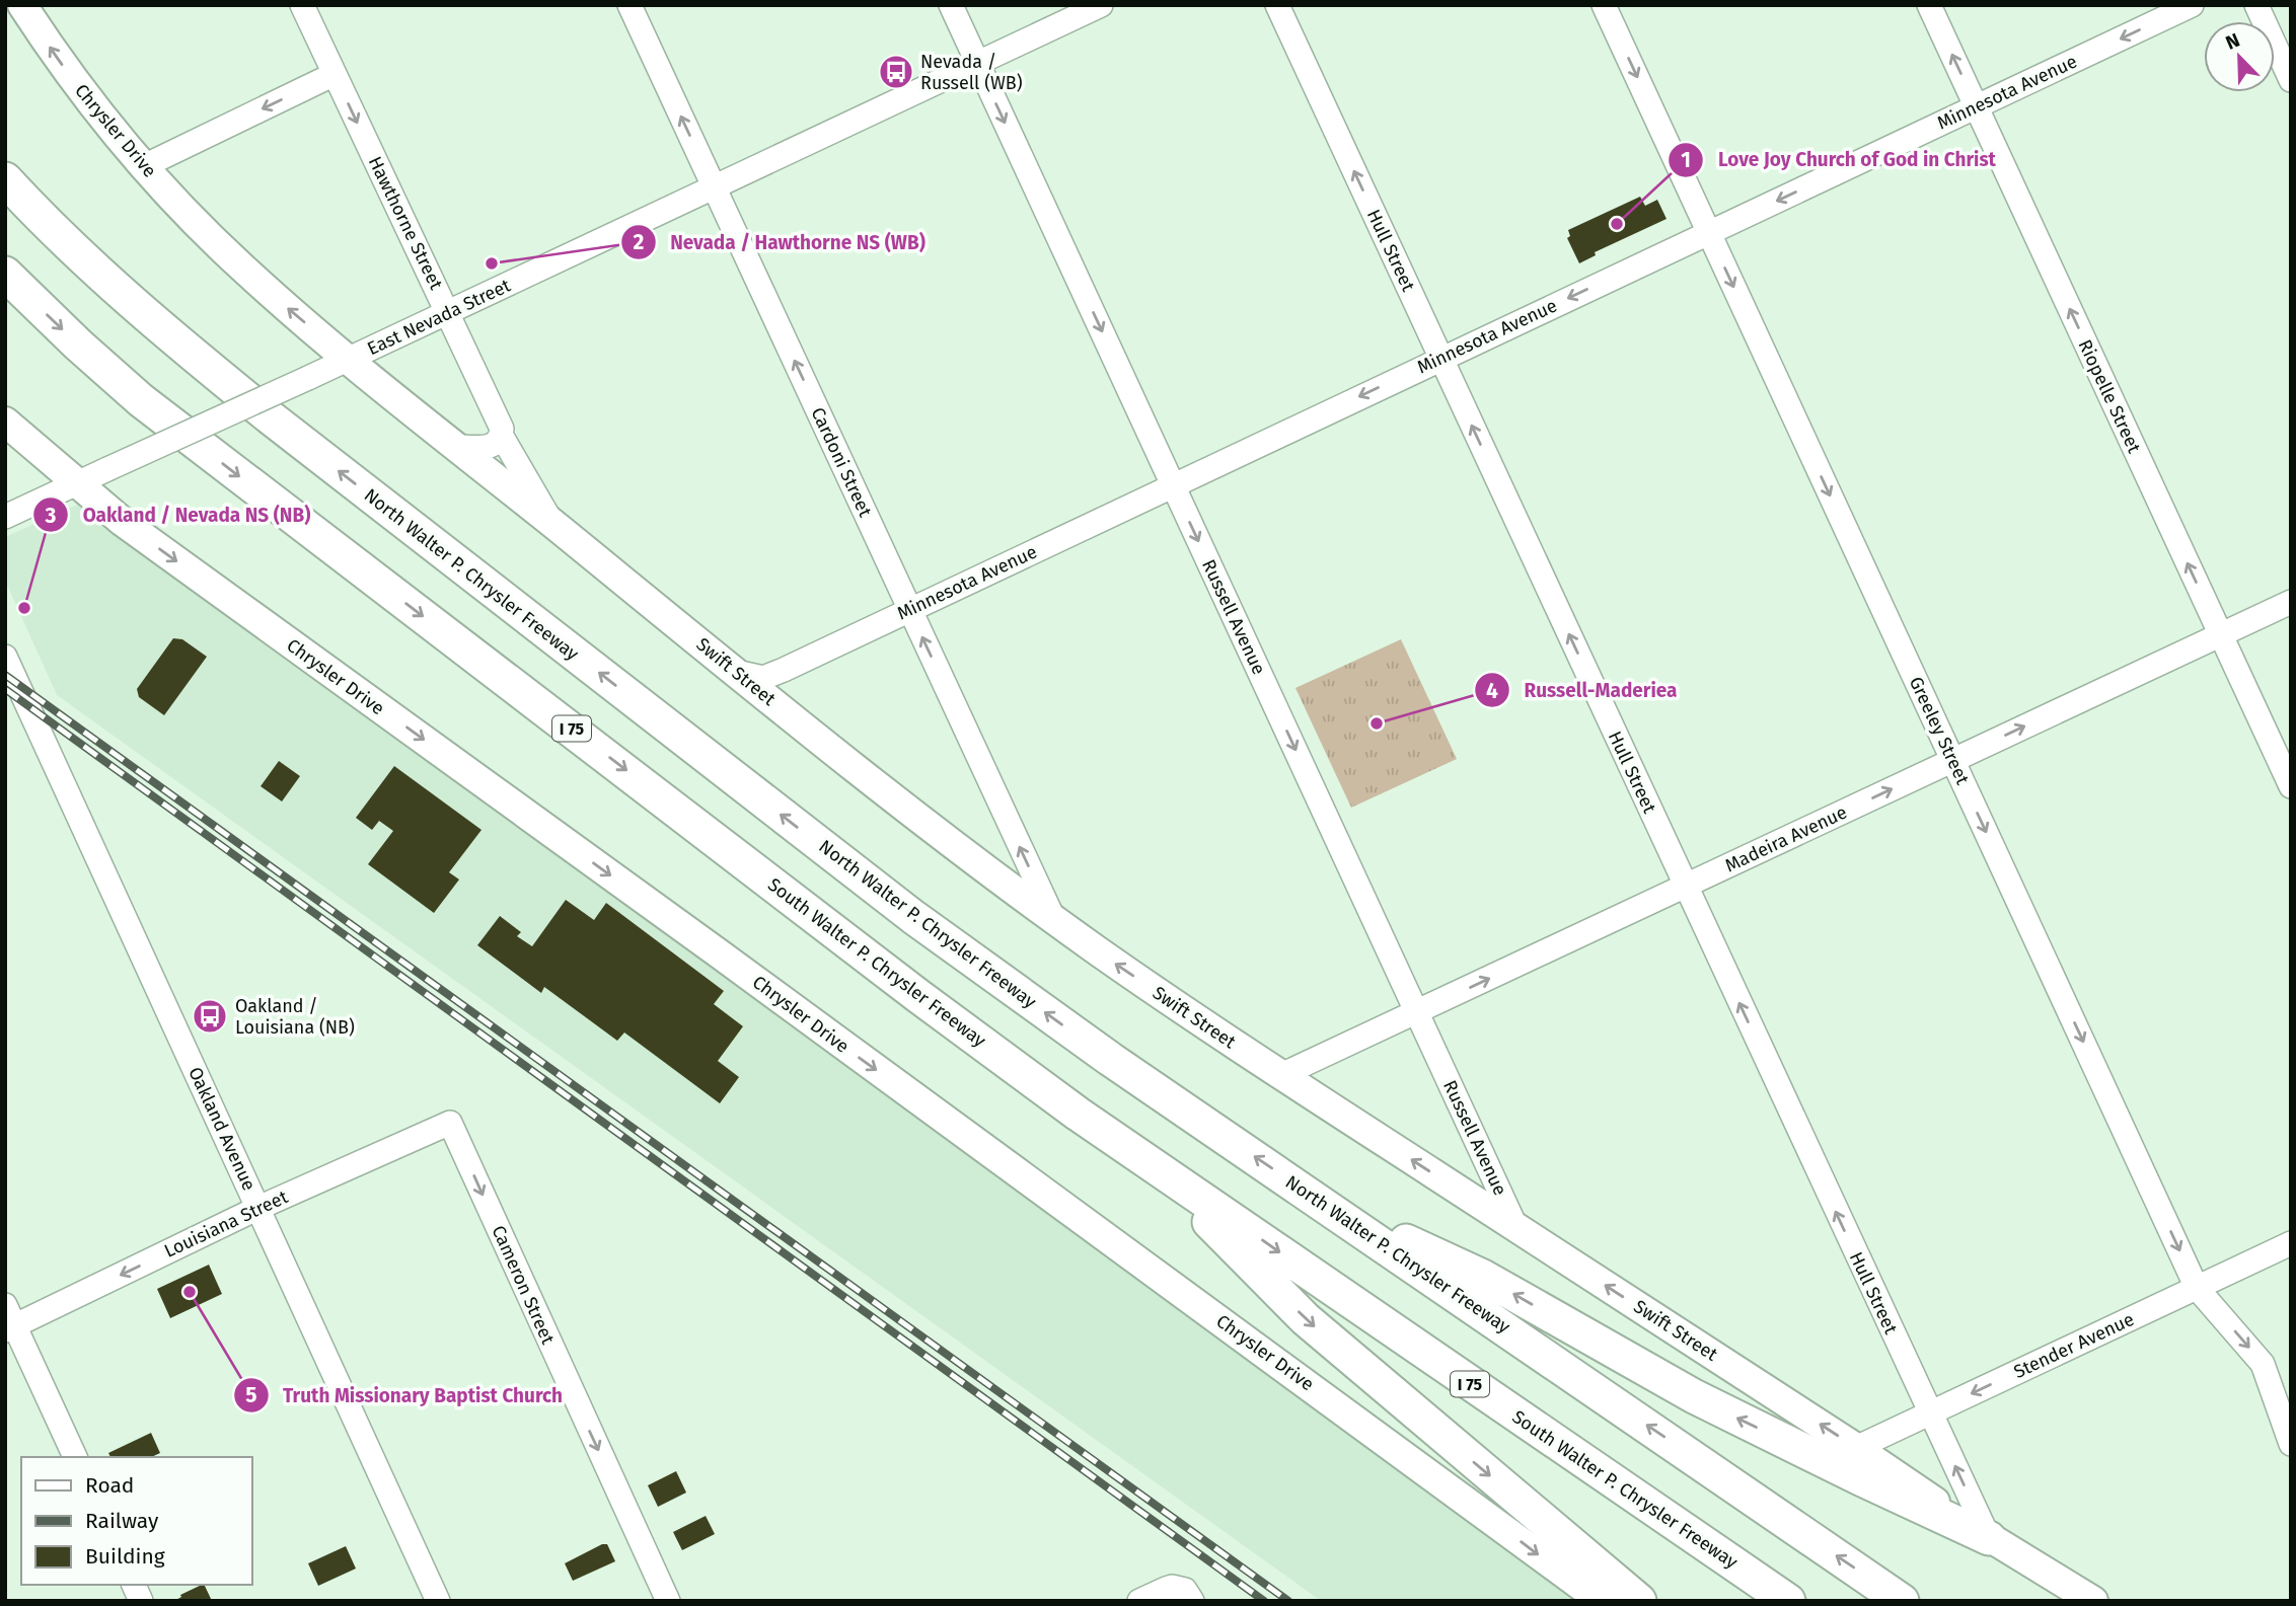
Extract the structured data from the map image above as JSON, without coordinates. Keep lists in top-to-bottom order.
{
  "streets": {
    "highway": ["North Walter P. Chrysler Freeway", "I 75", "South Walter P. Chrysler Freeway"],
    "main road": ["Chrysler Drive", "Swift Street"],
    "street": [
      "Minnesota Avenue",
      "Hawthorne Street",
      "Hull Street",
      "East Nevada Street",
      "Riopelle Street",
      "Cardoni Street",
      "Russell Avenue",
      "Greeley Street",
      "Madeira Avenue",
      "Oakland Avenue",
      "Louisiana Street",
      "Cameron Street",
      "Stender Avenue"
    ]
  },
  "crossings": [
    ["Minnesota Avenue", "Hull Street"],
    ["Minnesota Avenue", "Riopelle Street"],
    ["Minnesota Avenue", "Cardoni Street"],
    ["Minnesota Avenue", "Russell Avenue"],
    ["Minnesota Avenue", "Swift Street"],
    ["Minnesota Avenue", "Greeley Street"],
    ["Chrysler Drive", "East Nevada Street"],
    ["Chrysler Drive", "Swift Street"],
    ["Hawthorne Street", "East Nevada Street"],
    ["Hawthorne Street", "Swift Street"],
    ["Hull Street", "Swift Street"],
    ["Hull Street", "Madeira Avenue"],
    ["Hull Street", "Stender Avenue"],
    ["East Nevada Street", "Cardoni Street"],
    ["East Nevada Street", "Russell Avenue"],
    ["East Nevada Street", "Swift Street"],
    ["Riopelle Street", "Madeira Avenue"],
    ["Cardoni Street", "Swift Street"],
    ["Russell Avenue", "Swift Street"],
    ["Russell Avenue", "Madeira Avenue"],
    ["Swift Street", "Madeira Avenue"],
    ["Swift Street", "Stender Avenue"],
    ["Greeley Street", "Madeira Avenue"],
    ["Greeley Street", "Stender Avenue"],
    ["Oakland Avenue", "Louisiana Street"],
    ["Louisiana Street", "Cameron Street"]
  ],
  "one_way": [
    "Minnesota Avenue",
    "Hawthorne Street",
    "Hull Street",
    "Riopelle Street",
    "Cardoni Street",
    "Russell Avenue",
    "Swift Street",
    "Greeley Street",
    "Madeira Avenue",
    "Louisiana Street",
    "Cameron Street",
    "Stender Avenue"
  ],
  "places": {
    "bus stop": ["Nevada / Russell (WB)", "Oakland / Louisiana (NB)"],
    "other": [
      "Love Joy Church of God in Christ",
      "Nevada / Hawthorne NS (WB)",
      "Oakland / Nevada NS (NB)",
      "Russell-Maderiea",
      "Truth Missionary Baptist Church"
    ]
  },
  "legend": ["Road", "Railway", "Building"],
  "north": "top left"
}
